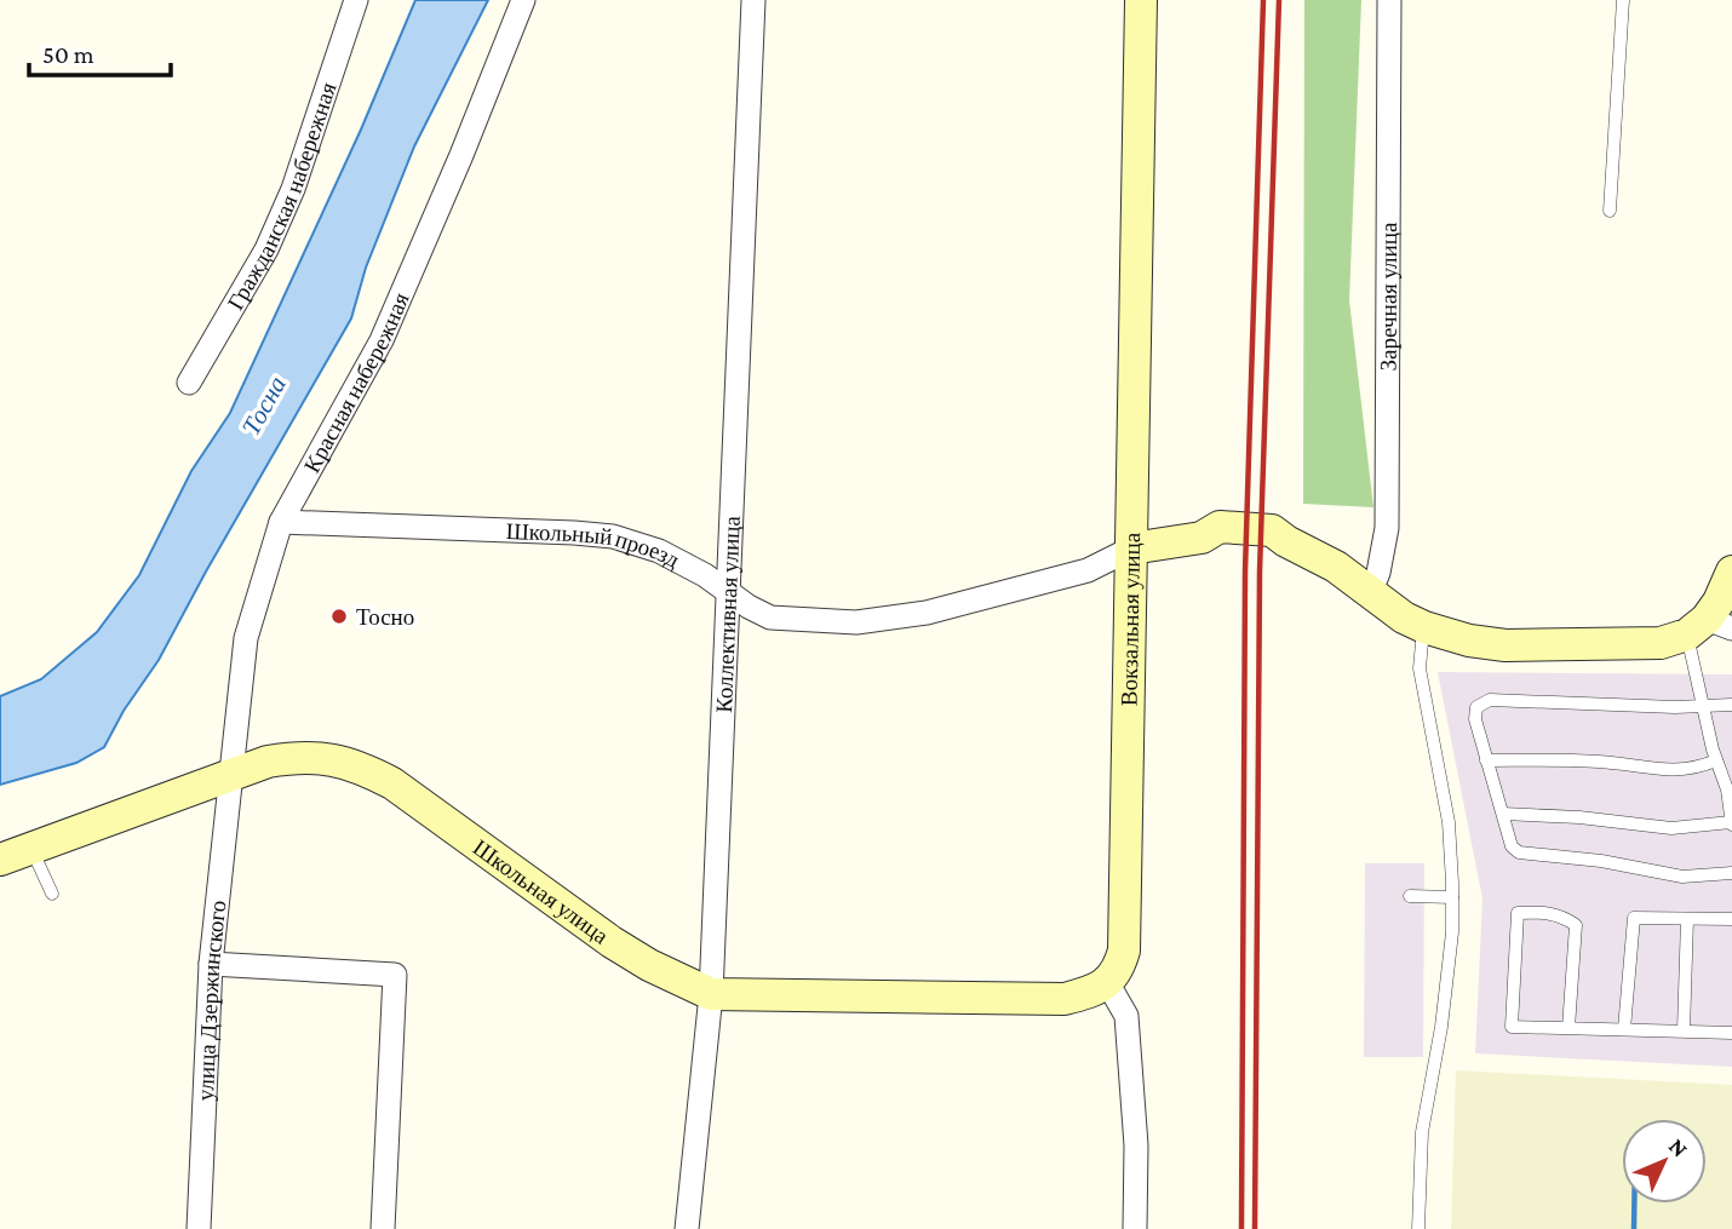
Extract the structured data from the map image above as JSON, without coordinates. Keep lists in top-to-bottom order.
{
  "streets": {
    "street": [
      "Гражданская набережная",
      "Заречная улица",
      "Красная набережная",
      "Школьный проезд",
      "Коллективная улица",
      "Вокзальная улица",
      "Школьная улица",
      "улица Дзержинского"
    ]
  },
  "crossings": [
    ["Красная набережная", "Школьный проезд"],
    ["Красная набережная", "Школьная улица"],
    ["Красная набережная", "улица Дзержинского"],
    ["Школьный проезд", "Коллективная улица"],
    ["Школьный проезд", "Вокзальная улица"],
    ["Коллективная улица", "Школьная улица"],
    ["Вокзальная улица", "Школьная улица"],
    ["Школьная улица", "улица Дзержинского"]
  ],
  "water": ["Тосна"],
  "places": ["Тосно"],
  "scale_bar": "50 m",
  "north": "top right"
}
